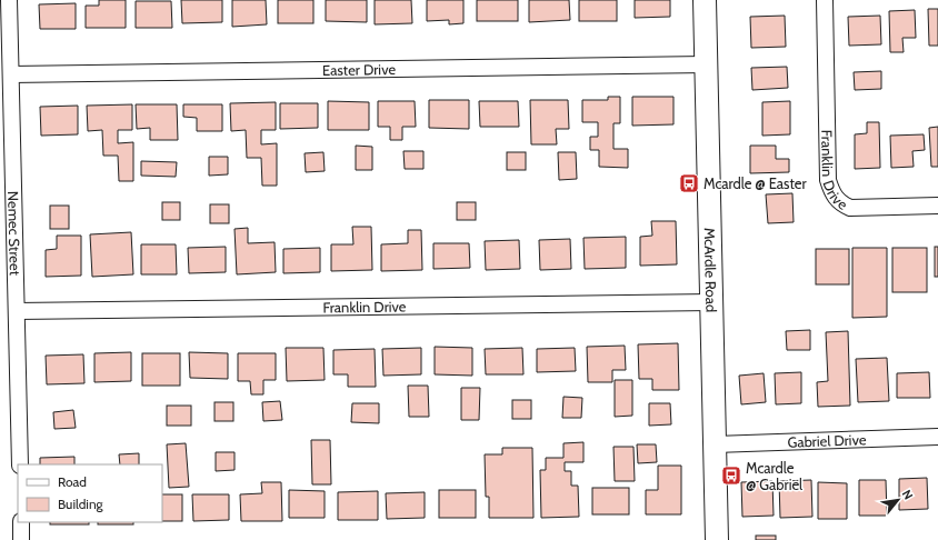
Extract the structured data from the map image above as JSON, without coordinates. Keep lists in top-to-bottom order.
{
  "streets": {
    "main road": ["McArdle Road"],
    "street": [
      "Easter Drive",
      "Franklin Drive",
      "Nemec Street",
      "Gabriel Drive"
    ]
  },
  "crossings": [
    ["Easter Drive", "Nemec Street"],
    ["Easter Drive", "McArdle Road"],
    ["Franklin Drive", "Nemec Street"],
    ["Franklin Drive", "McArdle Road"],
    ["McArdle Road", "Gabriel Drive"]
  ],
  "places": {
    "bus stop": ["Mcardle @ Easter", "Mcardle @ Gabriel"]
  },
  "legend": ["Road", "Building"],
  "north": "top right"
}
